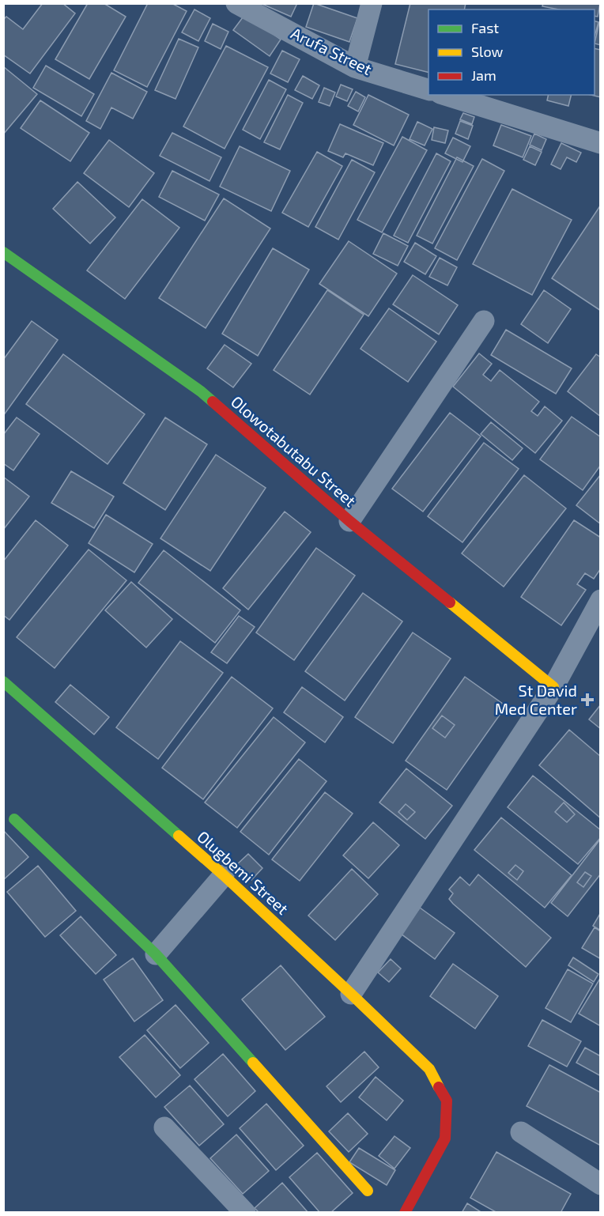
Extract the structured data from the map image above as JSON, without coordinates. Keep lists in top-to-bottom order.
{
  "streets": {
    "street": ["Arufa Street", "Olowotabutabu Street", "Olugbemi Street"]
  },
  "places": {
    "health": ["St David Med Center"]
  },
  "legend": ["Fast", "Slow", "Jam"]
}
